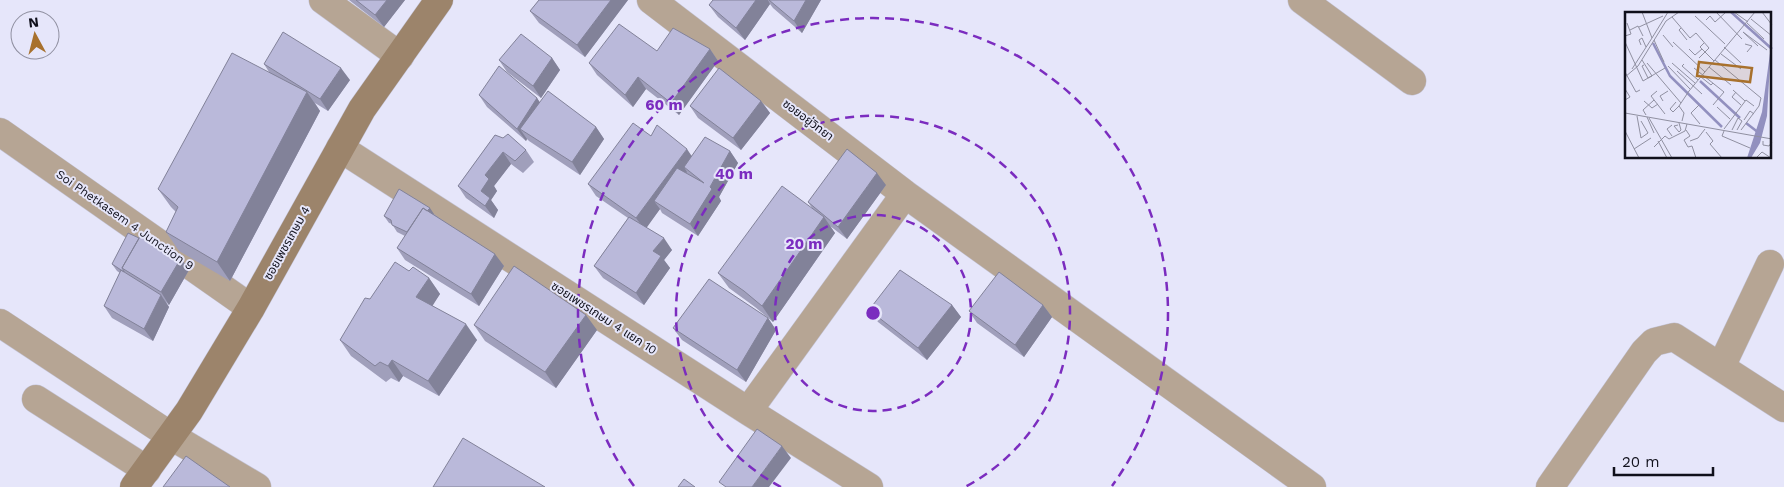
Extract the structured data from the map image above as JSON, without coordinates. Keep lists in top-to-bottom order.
{
  "streets": {
    "street": [
      "ซอยอยู่วิทยา",
      "Soi Phetkasem 4 Junction 9",
      "ซอยเพชรเกษม 4",
      "ซอยเพชรเกษม 4 แยก 10"
    ]
  },
  "crossings": [
    ["Soi Phetkasem 4 Junction 9", "ซอยเพชรเกษม 4"],
    ["ซอยเพชรเกษม 4", "ซอยเพชรเกษม 4 แยก 10"]
  ],
  "scale_bar": "20 m",
  "north": "top",
  "rings": ["60 m", "40 m", "20 m"]
}
